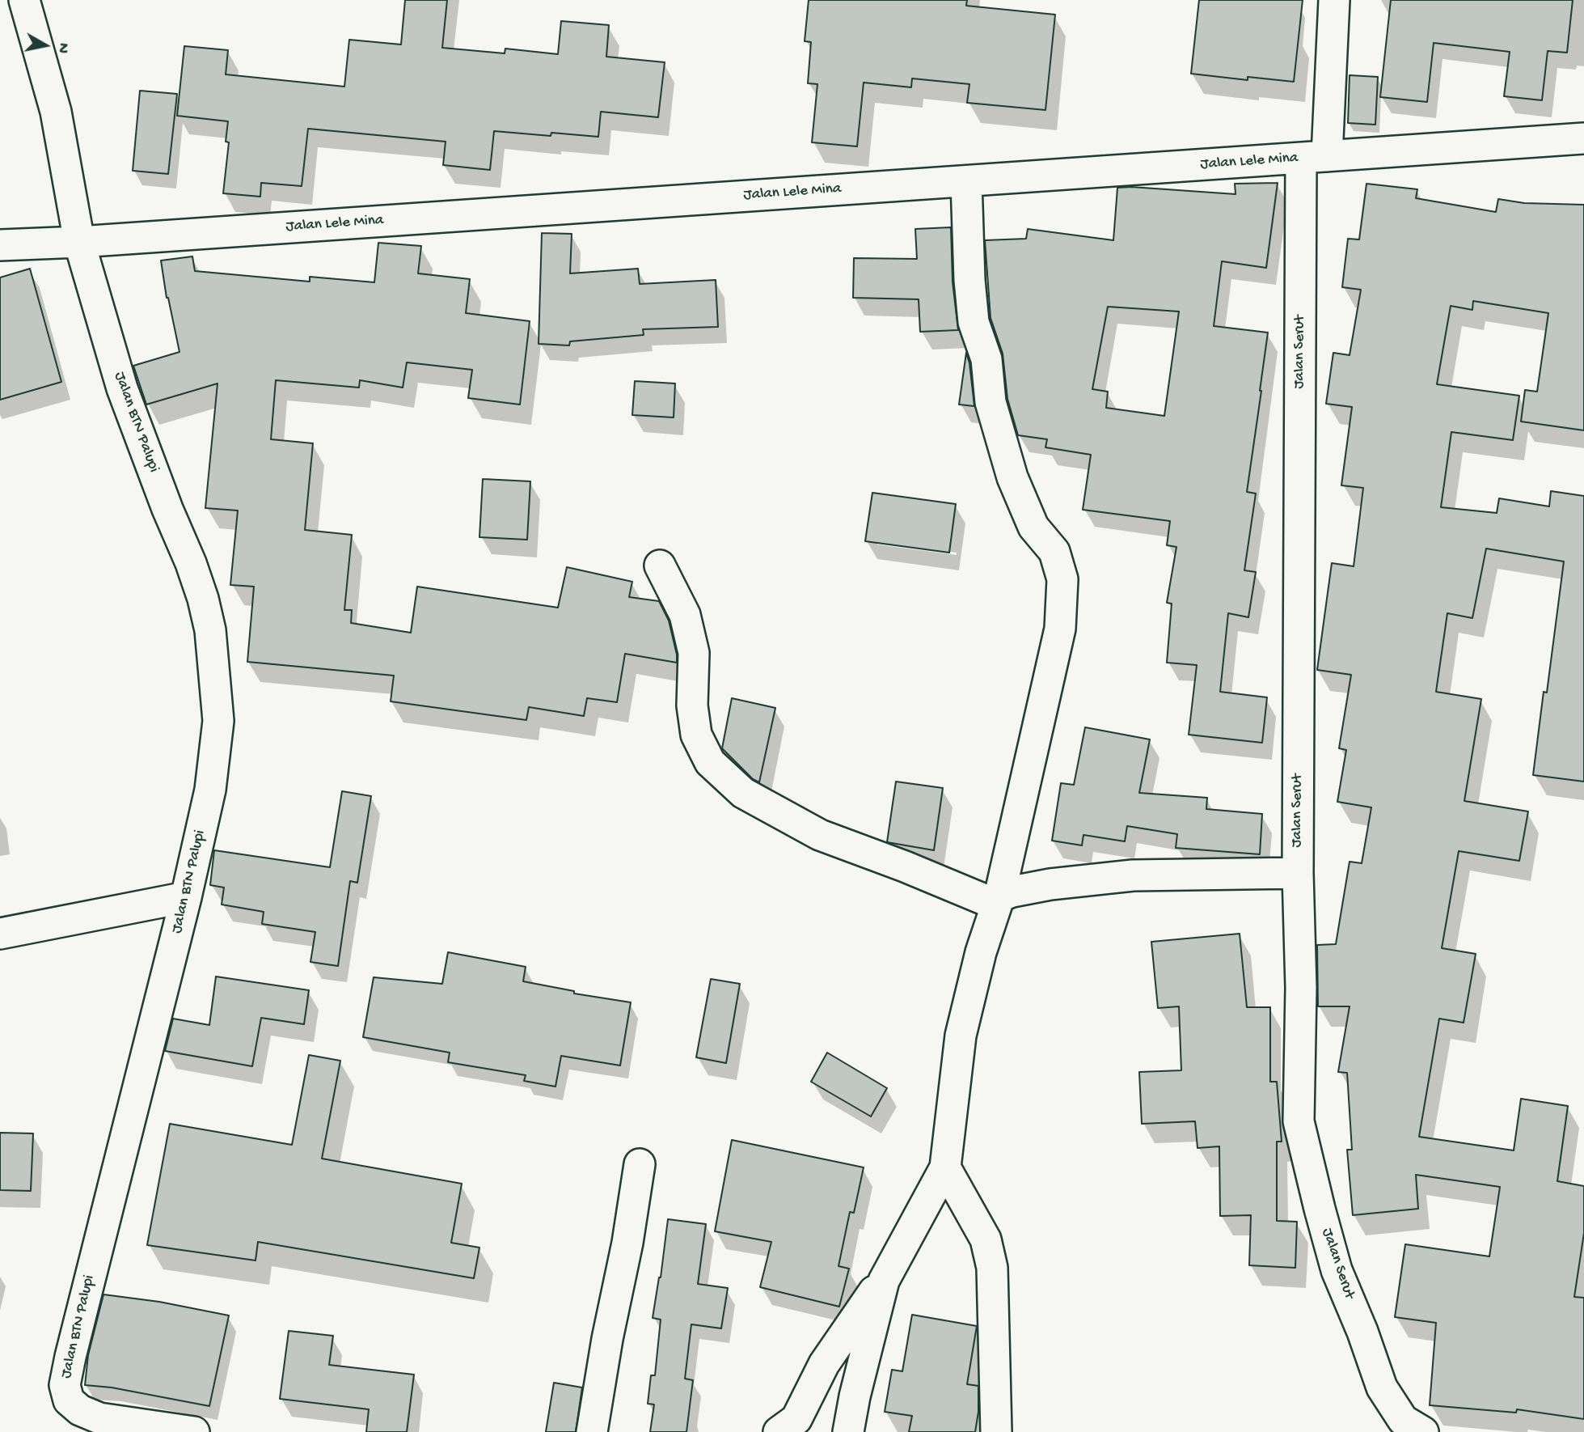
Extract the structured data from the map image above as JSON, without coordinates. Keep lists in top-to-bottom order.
{
  "streets": {
    "street": ["Jalan Lele Mina", "Jalan Serut", "Jalan BTN Palupi"]
  },
  "crossings": [
    ["Jalan Lele Mina", "Jalan Serut"],
    ["Jalan Lele Mina", "Jalan BTN Palupi"]
  ],
  "north": "right"
}
